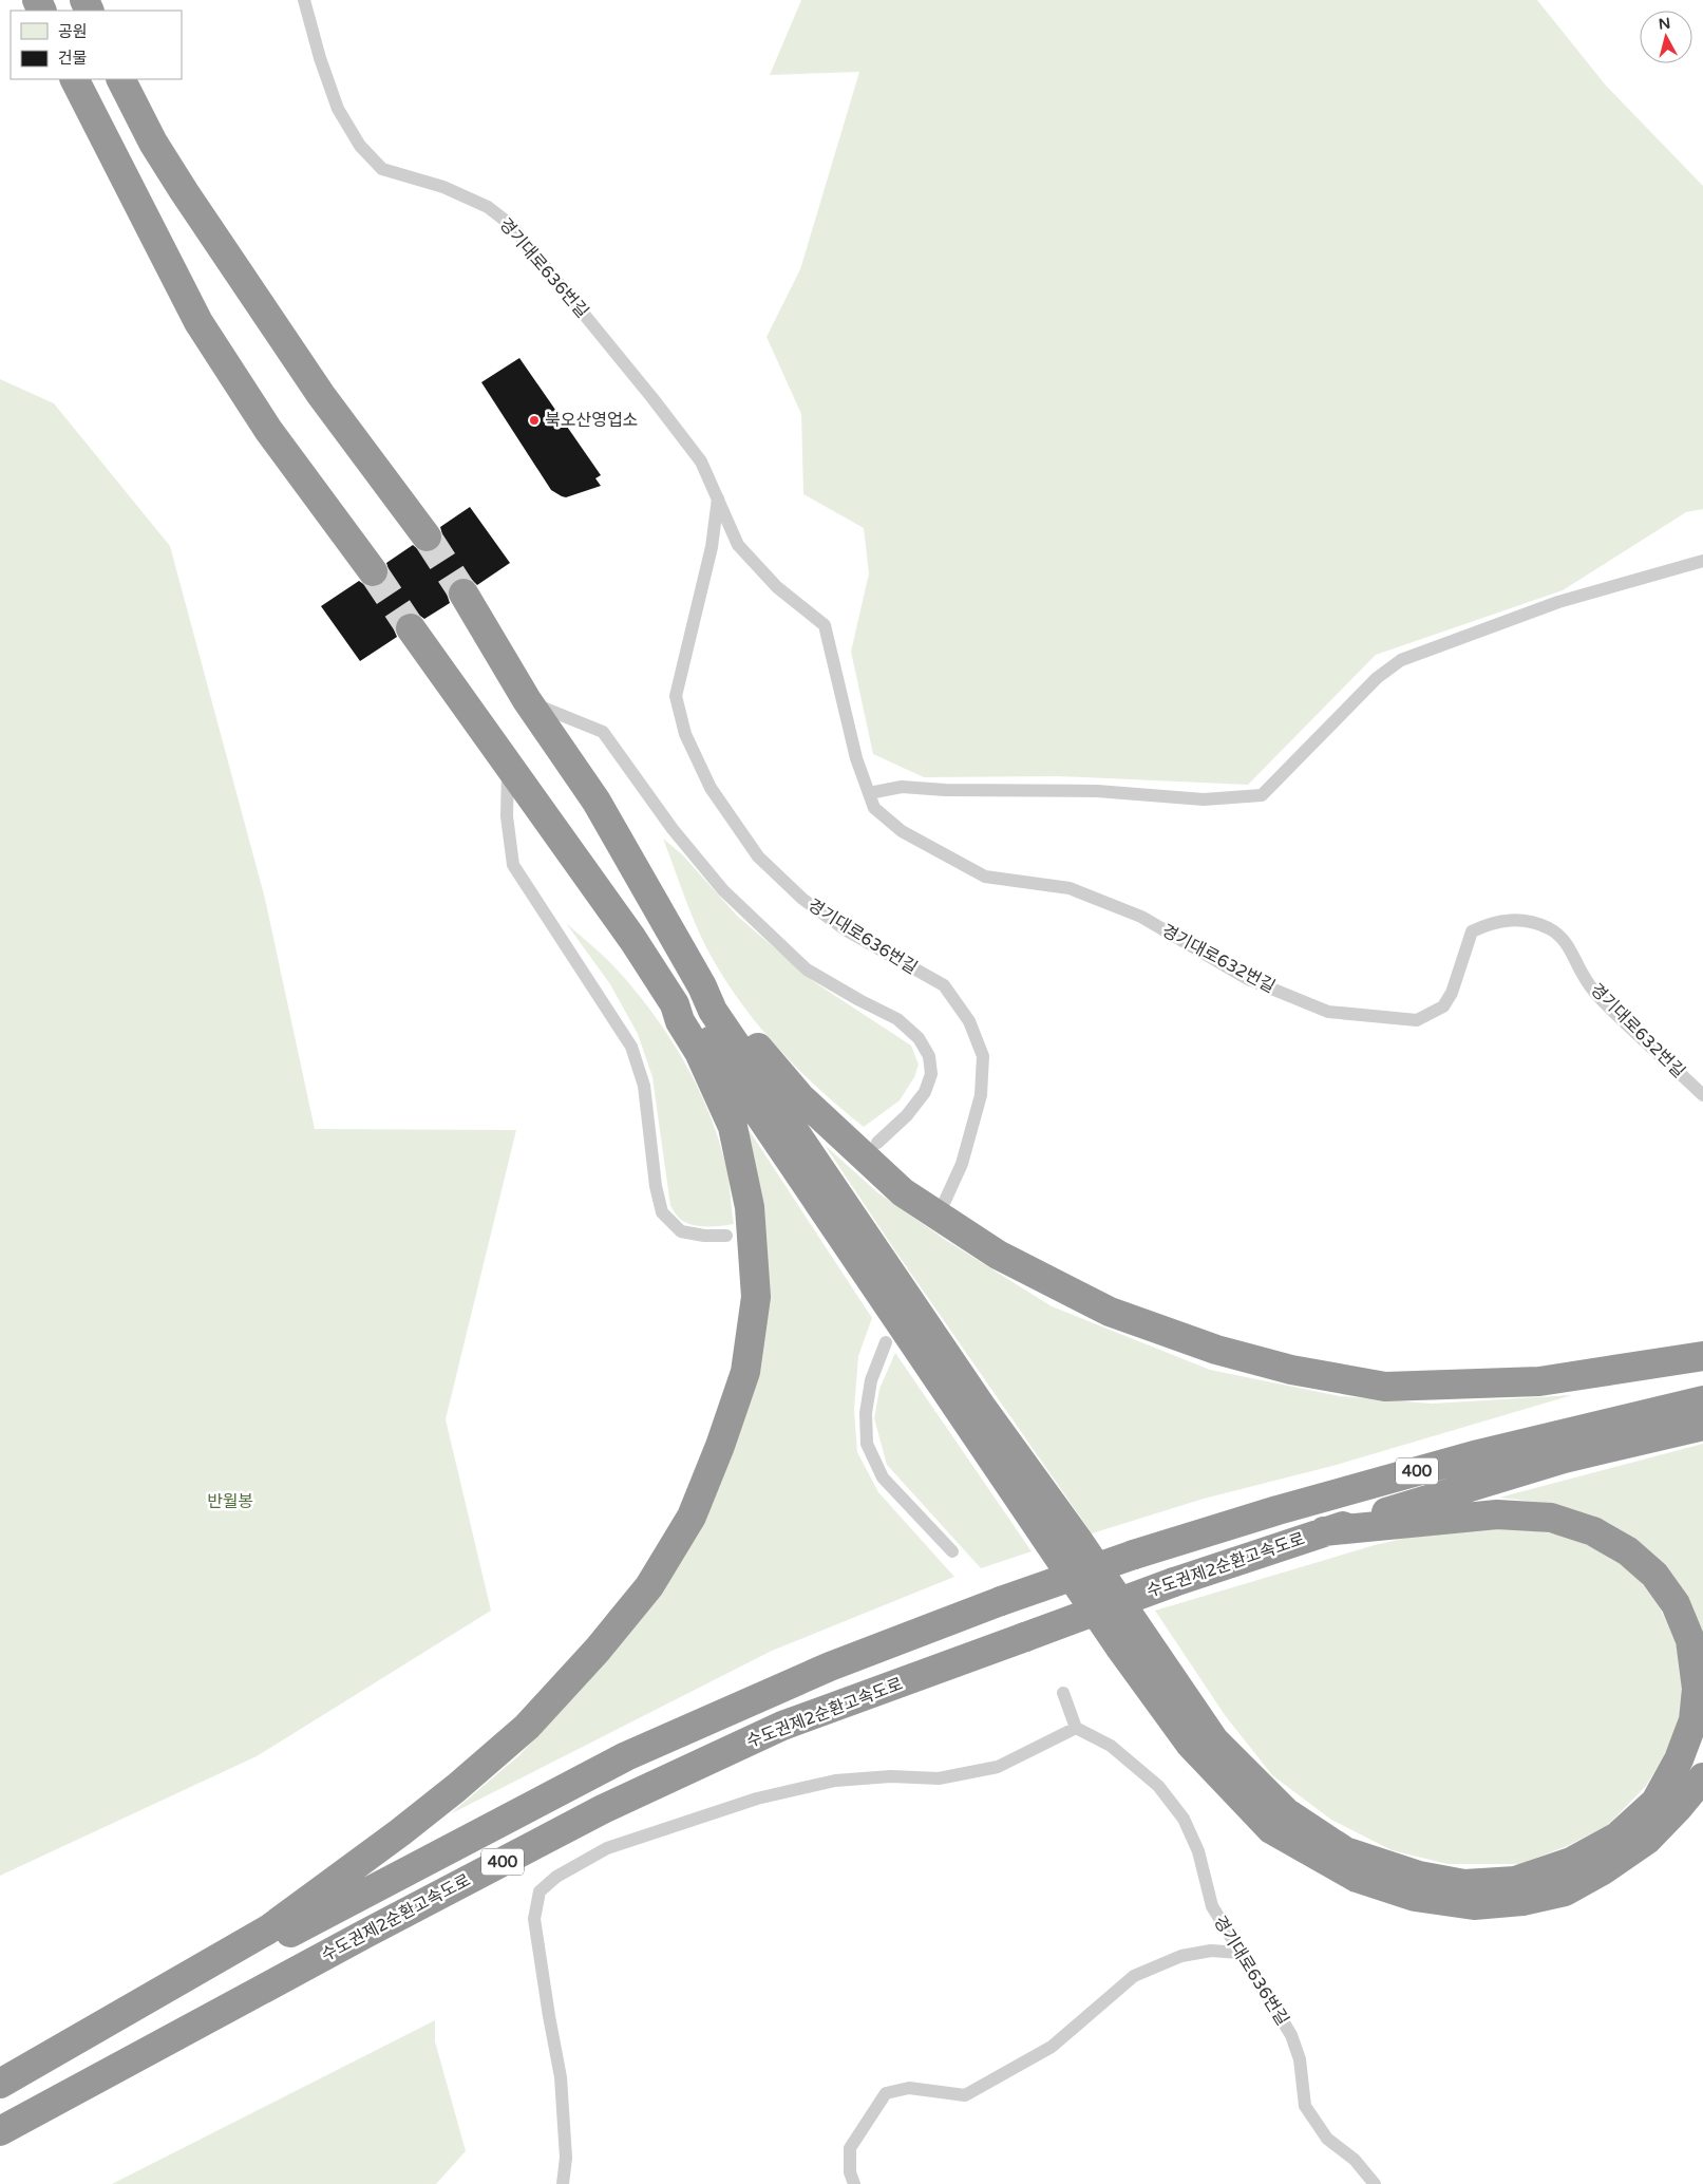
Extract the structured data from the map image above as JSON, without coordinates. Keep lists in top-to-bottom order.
{
  "streets": {
    "highway": ["400", "수도권제2순환고속도로"],
    "lane": ["경기대로636번길", "경기대로632번길"]
  },
  "crossings": [
    ["경기대로636번길", "경기대로632번길"]
  ],
  "parks": ["반월봉"],
  "places": ["북오산영업소"],
  "legend": ["공원", "건물"],
  "north": "top"
}
